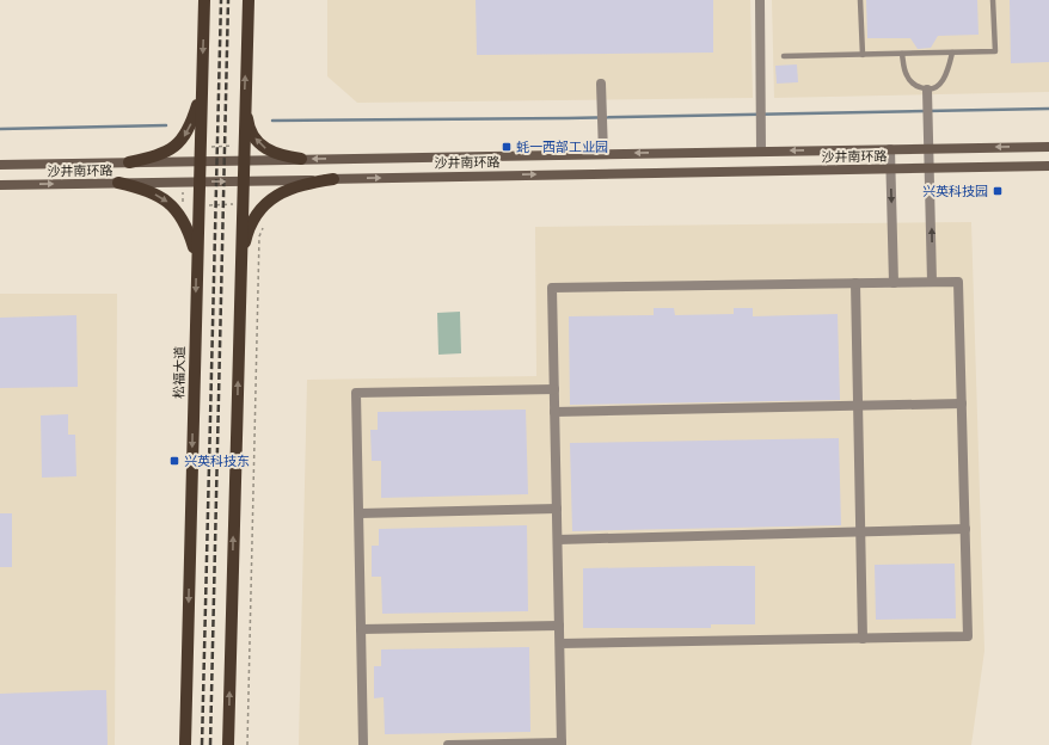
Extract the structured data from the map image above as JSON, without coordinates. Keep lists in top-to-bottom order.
{
  "streets": {
    "main road": ["沙井南环路", "松福大道"]
  },
  "crossings": [
    ["沙井南环路", "松福大道"]
  ],
  "places": {
    "transit": ["蚝一西部工业园", "兴英科技园", "兴英科技东"]
  }
}
